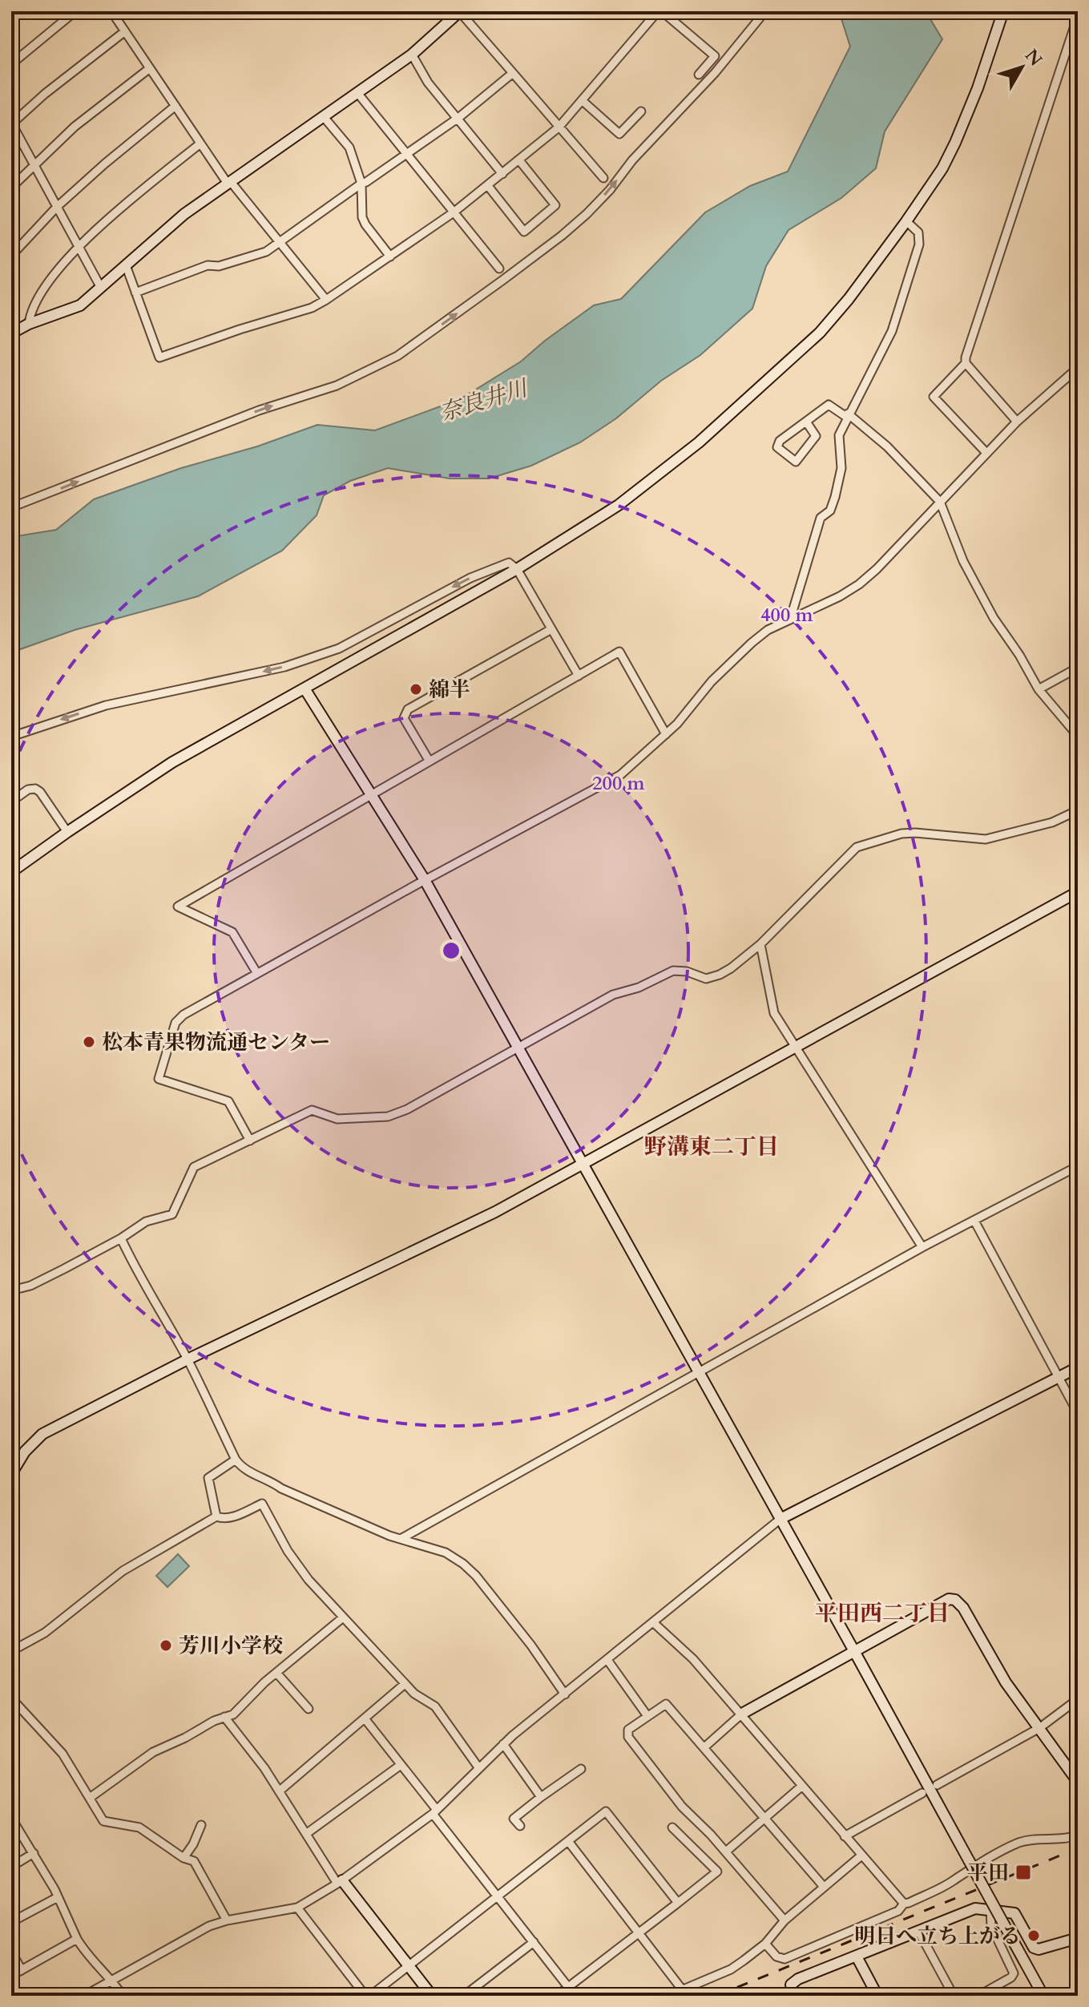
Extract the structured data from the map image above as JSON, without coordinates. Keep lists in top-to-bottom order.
{
  "districts": ["野溝東二丁目", "平田西二丁目"],
  "water": ["奈良井川"],
  "places": {
    "other": [
      "綿半",
      "松本青果物流通センター",
      "芳川小学校",
      "明日へ立ち上がる"
    ],
    "transit": ["平田"]
  },
  "north": "top right",
  "rings": ["400 m", "200 m"]
}
